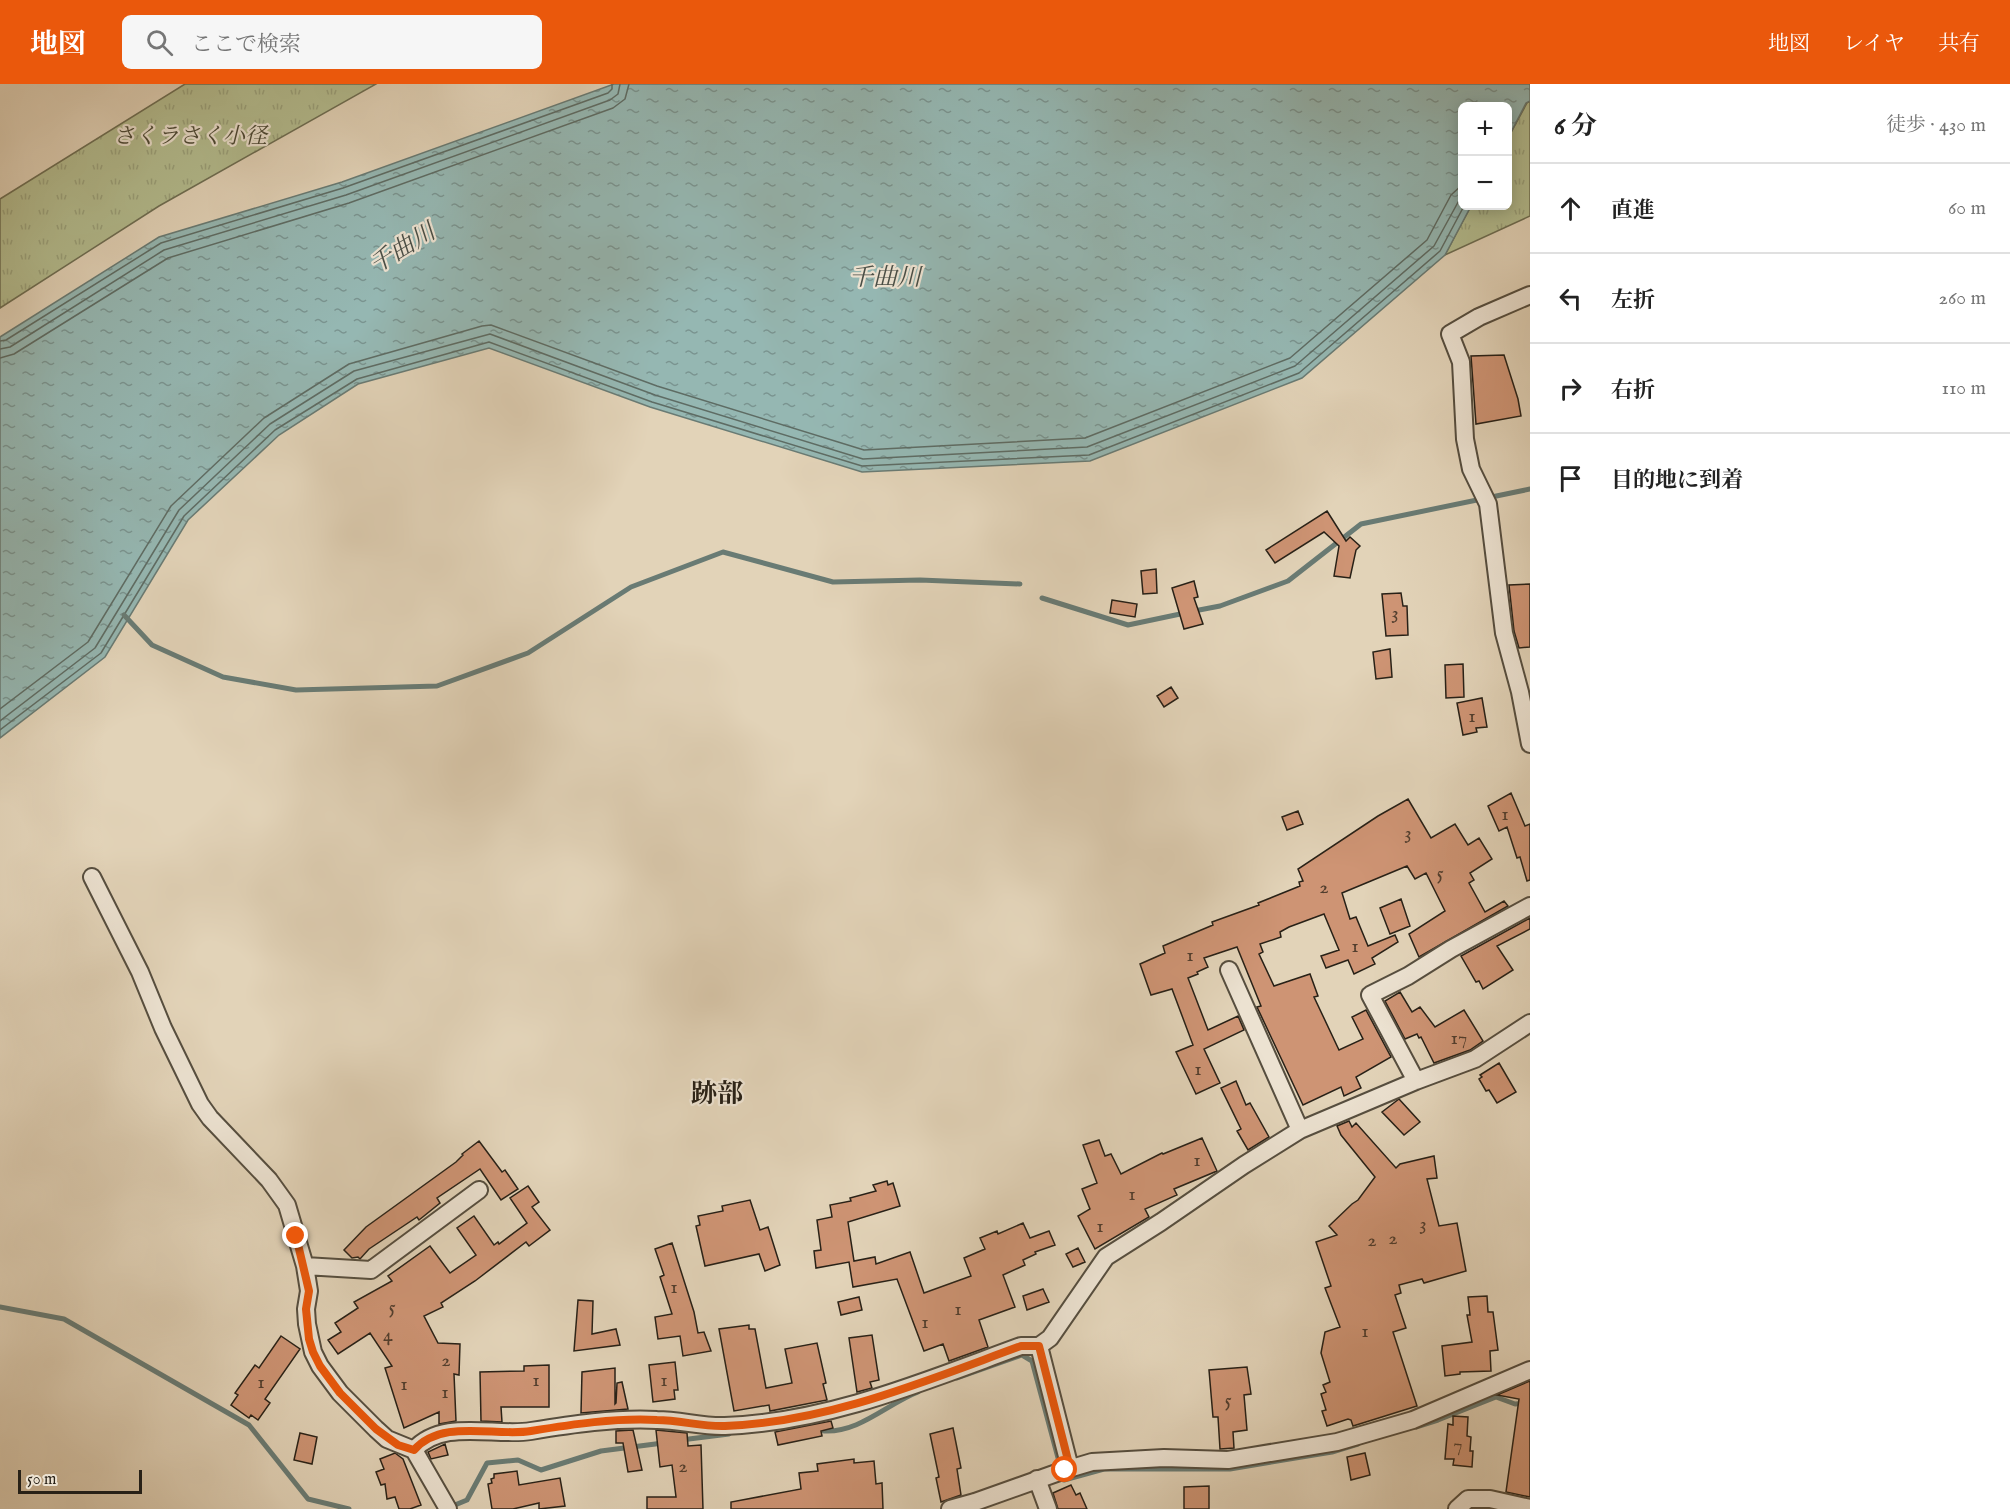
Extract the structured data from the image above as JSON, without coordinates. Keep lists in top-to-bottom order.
{
  "districts": ["跡部"],
  "water": ["千曲川"],
  "parks": ["さくラさく小径"],
  "house_numbers": [
    "3",
    "1",
    "1",
    "3",
    "5",
    "2",
    "1",
    "1",
    "17",
    "1",
    "1",
    "1",
    "3",
    "1",
    "2",
    "2",
    "1",
    "5",
    "1",
    "1",
    "1",
    "4",
    "2",
    "1",
    "1",
    "1",
    "1",
    "1",
    "5",
    "7",
    "2"
  ],
  "scale_bar": "50 m",
  "page": {
    "header": "地図",
    "search": "ここで検索",
    "nav": ["地図", "レイヤ", "共有"],
    "heading": ["6 分", "徒歩 · 430 m"],
    "map_buttons": ["+", "−"],
    "list": [
      ["直進", "60 m"],
      ["左折", "260 m"],
      ["右折", "110 m"],
      "目的地に到着"
    ],
    "scale": "50 m"
  }
}
